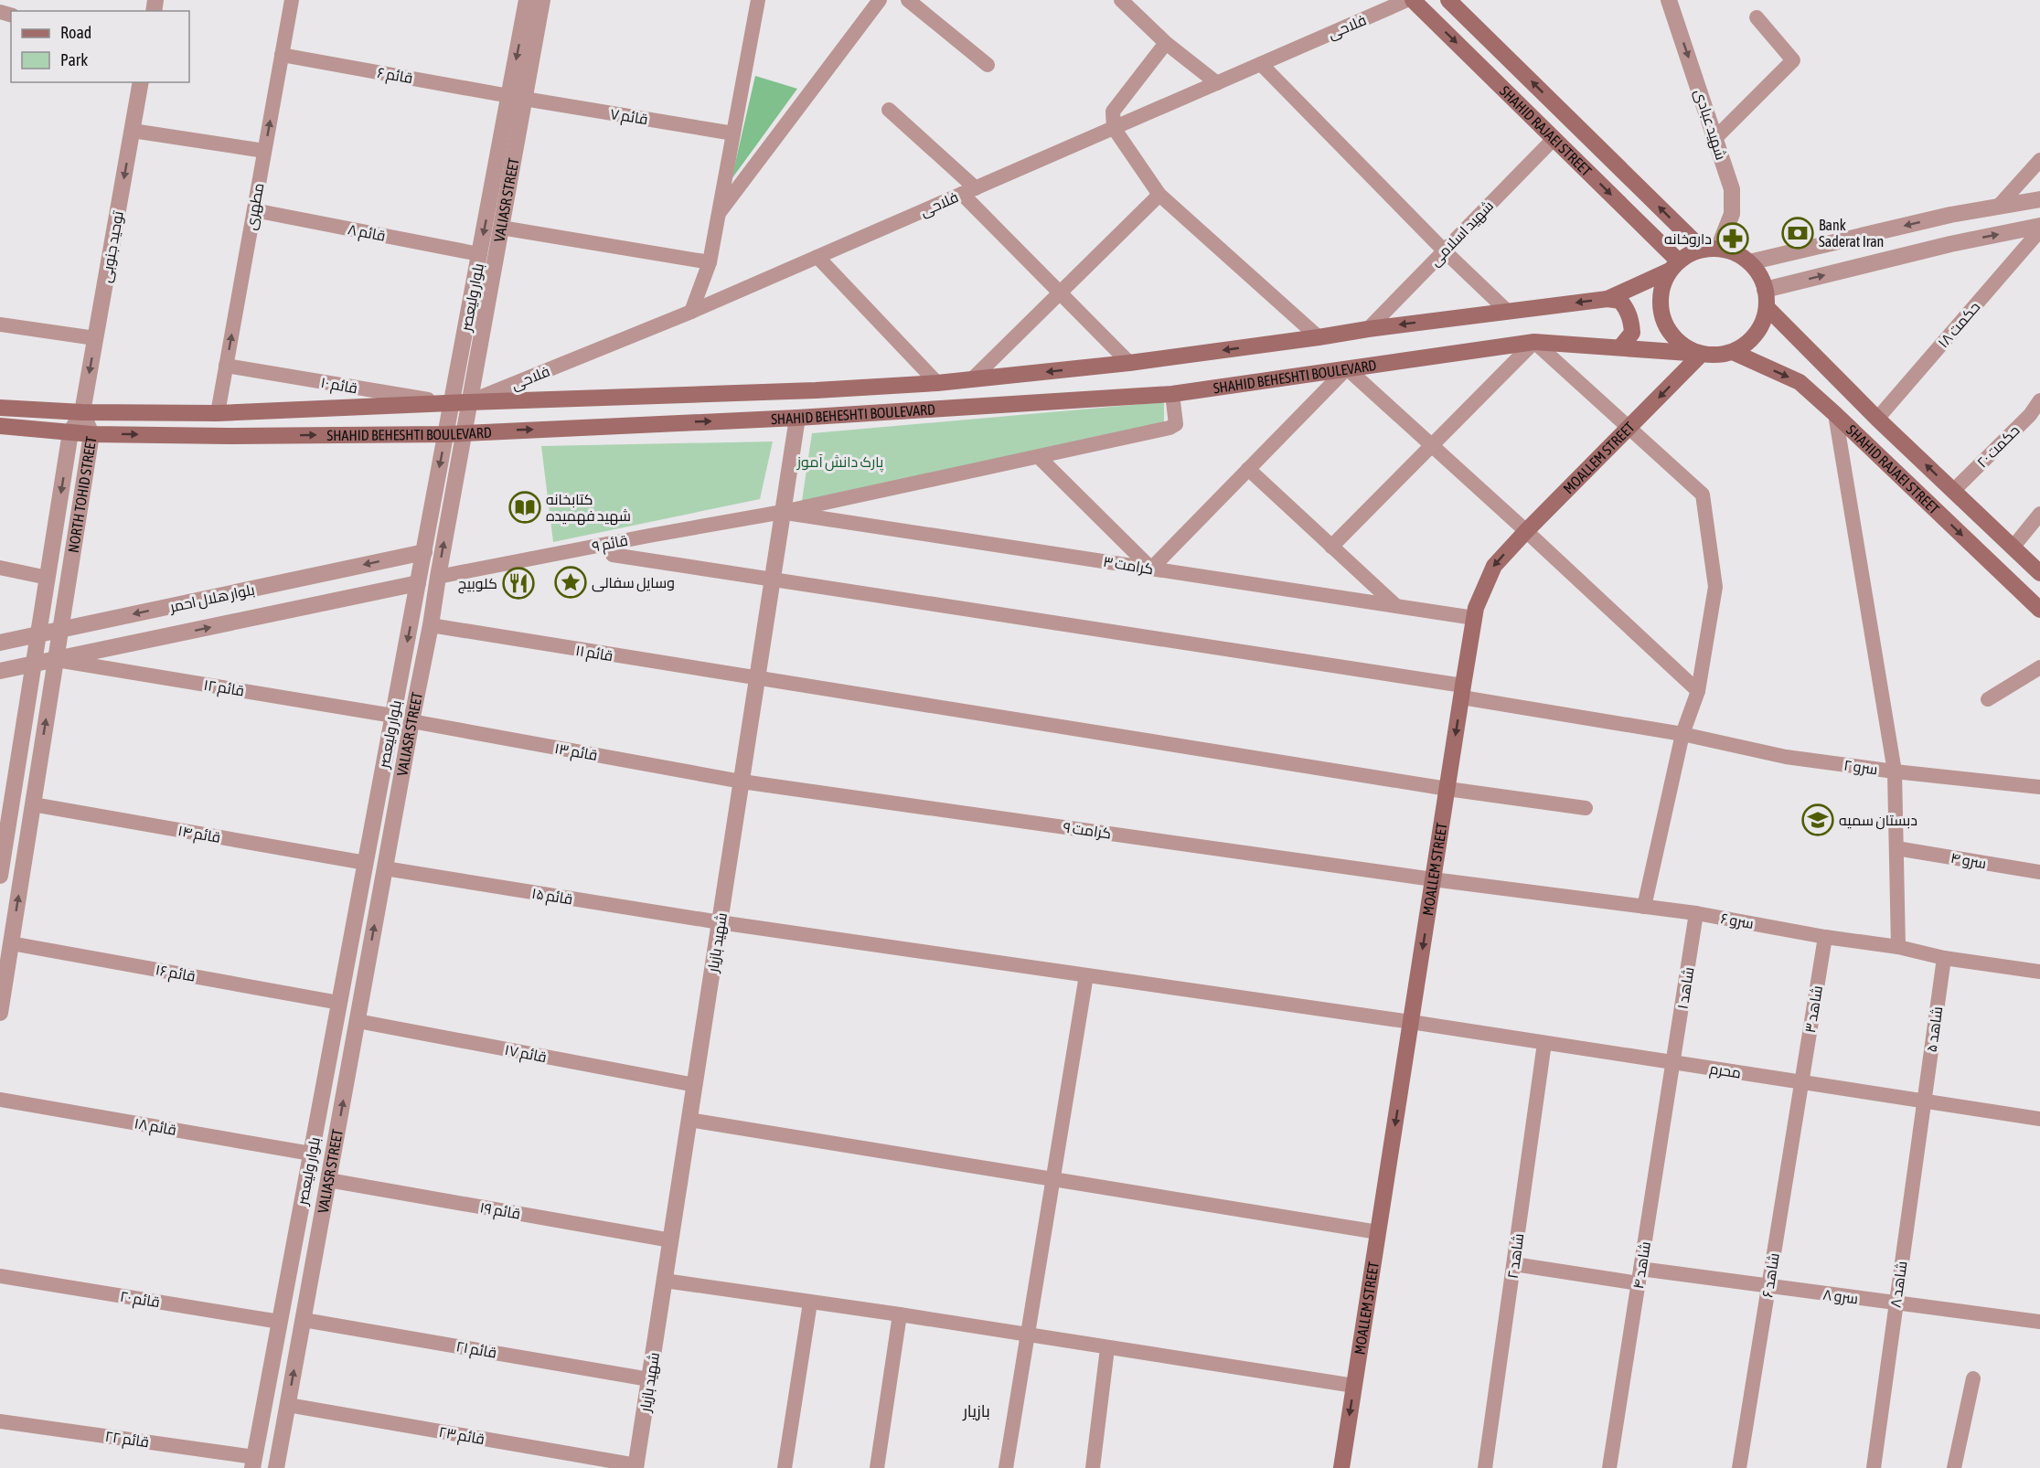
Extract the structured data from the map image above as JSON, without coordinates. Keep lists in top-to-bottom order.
{
  "streets": {
    "main road": ["SHAHID RAJAEI STREET", "SHAHID BEHESHTI BOULEVARD", "MOALLEM STREET"],
    "street": [
      "فلاحی",
      "قائم ۶",
      "قائم ۷",
      "شهید عبادی",
      "VALIASR STREET",
      "مطهری",
      "قائم ۸",
      "شهید اسلامی",
      "توحید جنوبی",
      "بلوار ولیعصر",
      "حکمت ۱۸",
      "قائم ۱۰",
      "حکمت ۲۰",
      "NORTH TOHID STREET",
      "قائم ۹",
      "کرامت ۳",
      "بلوار هلال احمر",
      "قائم ۱۱",
      "قائم ۱۲",
      "قائم ۱۳",
      "سرو ۲",
      "کرامت ۹",
      "قائم ۱۴",
      "سرو ۴",
      "قائم ۱۵",
      "سرو ۶",
      "شهید بازیار",
      "قائم ۱۶",
      "شاهد ۱",
      "شاهد ۳",
      "شاهد ۵",
      "قائم ۱۷",
      "محرم",
      "قائم ۱۸",
      "قائم ۱۹",
      "شاهد ۲",
      "شاهد ۴",
      "شاهد ۶",
      "شاهد ۸",
      "سرو ۸",
      "قائم ۲۰",
      "قائم ۲۱",
      "قائم ۲۳",
      "قائم ۲۲"
    ]
  },
  "crossings": [
    ["فلاحی", "VALIASR STREET"],
    ["فلاحی", "SHAHID BEHESHTI BOULEVARD"],
    ["قائم ۶", "قائم ۷"],
    ["قائم ۶", "VALIASR STREET"],
    ["قائم ۶", "مطهری"],
    ["قائم ۶", "بلوار ولیعصر"],
    ["قائم ۷", "VALIASR STREET"],
    ["قائم ۷", "بلوار ولیعصر"],
    ["شهید عبادی", "SHAHID RAJAEI STREET"],
    ["شهید عبادی", "SHAHID BEHESHTI BOULEVARD"],
    ["شهید عبادی", "MOALLEM STREET"],
    ["SHAHID RAJAEI STREET", "شهید اسلامی"],
    ["SHAHID RAJAEI STREET", "حکمت ۱۸"],
    ["SHAHID RAJAEI STREET", "SHAHID BEHESHTI BOULEVARD"],
    ["SHAHID RAJAEI STREET", "حکمت ۲۰"],
    ["SHAHID RAJAEI STREET", "MOALLEM STREET"],
    ["VALIASR STREET", "بلوار ولیعصر"],
    ["VALIASR STREET", "SHAHID BEHESHTI BOULEVARD"],
    ["VALIASR STREET", "قائم ۹"],
    ["VALIASR STREET", "قائم ۱۱"],
    ["VALIASR STREET", "قائم ۱۳"],
    ["VALIASR STREET", "قائم ۱۵"],
    ["VALIASR STREET", "قائم ۱۷"],
    ["VALIASR STREET", "قائم ۱۹"],
    ["VALIASR STREET", "قائم ۲۱"],
    ["VALIASR STREET", "قائم ۲۳"],
    ["مطهری", "قائم ۸"],
    ["مطهری", "SHAHID BEHESHTI BOULEVARD"],
    ["مطهری", "قائم ۱۰"],
    ["قائم ۸", "بلوار ولیعصر"],
    ["شهید اسلامی", "SHAHID BEHESHTI BOULEVARD"],
    ["توحید جنوبی", "SHAHID BEHESHTI BOULEVARD"],
    ["توحید جنوبی", "NORTH TOHID STREET"],
    ["بلوار ولیعصر", "SHAHID BEHESHTI BOULEVARD"],
    ["بلوار ولیعصر", "قائم ۱۰"],
    ["بلوار ولیعصر", "بلوار هلال احمر"],
    ["بلوار ولیعصر", "قائم ۱۲"],
    ["بلوار ولیعصر", "قائم ۱۴"],
    ["بلوار ولیعصر", "قائم ۱۶"],
    ["بلوار ولیعصر", "قائم ۱۸"],
    ["بلوار ولیعصر", "قائم ۲۰"],
    ["بلوار ولیعصر", "قائم ۲۲"],
    ["SHAHID BEHESHTI BOULEVARD", "قائم ۱۰"],
    ["SHAHID BEHESHTI BOULEVARD", "MOALLEM STREET"],
    ["SHAHID BEHESHTI BOULEVARD", "NORTH TOHID STREET"],
    ["SHAHID BEHESHTI BOULEVARD", "قائم ۹"],
    ["SHAHID BEHESHTI BOULEVARD", "شهید بازیار"],
    ["MOALLEM STREET", "کرامت ۳"],
    ["MOALLEM STREET", "قائم ۱۱"],
    ["MOALLEM STREET", "سرو ۲"],
    ["MOALLEM STREET", "کرامت ۹"],
    ["MOALLEM STREET", "سرو ۶"],
    ["MOALLEM STREET", "محرم"],
    ["NORTH TOHID STREET", "بلوار هلال احمر"],
    ["NORTH TOHID STREET", "قائم ۱۲"],
    ["NORTH TOHID STREET", "قائم ۱۴"],
    ["NORTH TOHID STREET", "قائم ۱۶"],
    ["قائم ۹", "کرامت ۳"],
    ["قائم ۹", "شهید بازیار"],
    ["کرامت ۳", "شهید بازیار"],
    ["بلوار هلال احمر", "قائم ۱۲"],
    ["قائم ۱۱", "شهید بازیار"],
    ["قائم ۱۳", "کرامت ۹"],
    ["قائم ۱۳", "شهید بازیار"],
    ["سرو ۲", "شهید بازیار"],
    ["کرامت ۹", "سرو ۶"],
    ["کرامت ۹", "شهید بازیار"],
    ["قائم ۱۵", "شهید بازیار"],
    ["قائم ۱۵", "محرم"],
    ["سرو ۶", "شاهد ۱"],
    ["سرو ۶", "شاهد ۳"],
    ["سرو ۶", "شاهد ۵"],
    ["شهید بازیار", "قائم ۱۷"],
    ["شهید بازیار", "قائم ۱۹"],
    ["شهید بازیار", "قائم ۲۱"],
    ["شهید بازیار", "قائم ۲۳"],
    ["شاهد ۱", "محرم"],
    ["شاهد ۱", "شاهد ۴"],
    ["شاهد ۳", "محرم"],
    ["شاهد ۳", "شاهد ۶"],
    ["شاهد ۵", "محرم"],
    ["شاهد ۵", "شاهد ۸"],
    ["محرم", "شاهد ۲"],
    ["محرم", "شاهد ۴"],
    ["محرم", "شاهد ۶"],
    ["محرم", "شاهد ۸"],
    ["شاهد ۲", "سرو ۸"],
    ["شاهد ۴", "سرو ۸"],
    ["شاهد ۶", "سرو ۸"],
    ["شاهد ۸", "سرو ۸"]
  ],
  "one_way": [
    "شهید عبادی",
    "VALIASR STREET",
    "مطهری",
    "توحید جنوبی",
    "MOALLEM STREET"
  ],
  "districts": ["بازیار"],
  "parks": ["پارک دانش آموز"],
  "places": {
    "bank": ["Bank Saderat Iran"],
    "pharmacy": ["داروخانه"],
    "library": ["کتابخانه شهید فهمیده"],
    "place": ["وسایل سفالی"],
    "restaurant": ["کلوبیج"],
    "school or university": ["دبستان سمیه"]
  },
  "legend": ["Road", "Park"]
}
